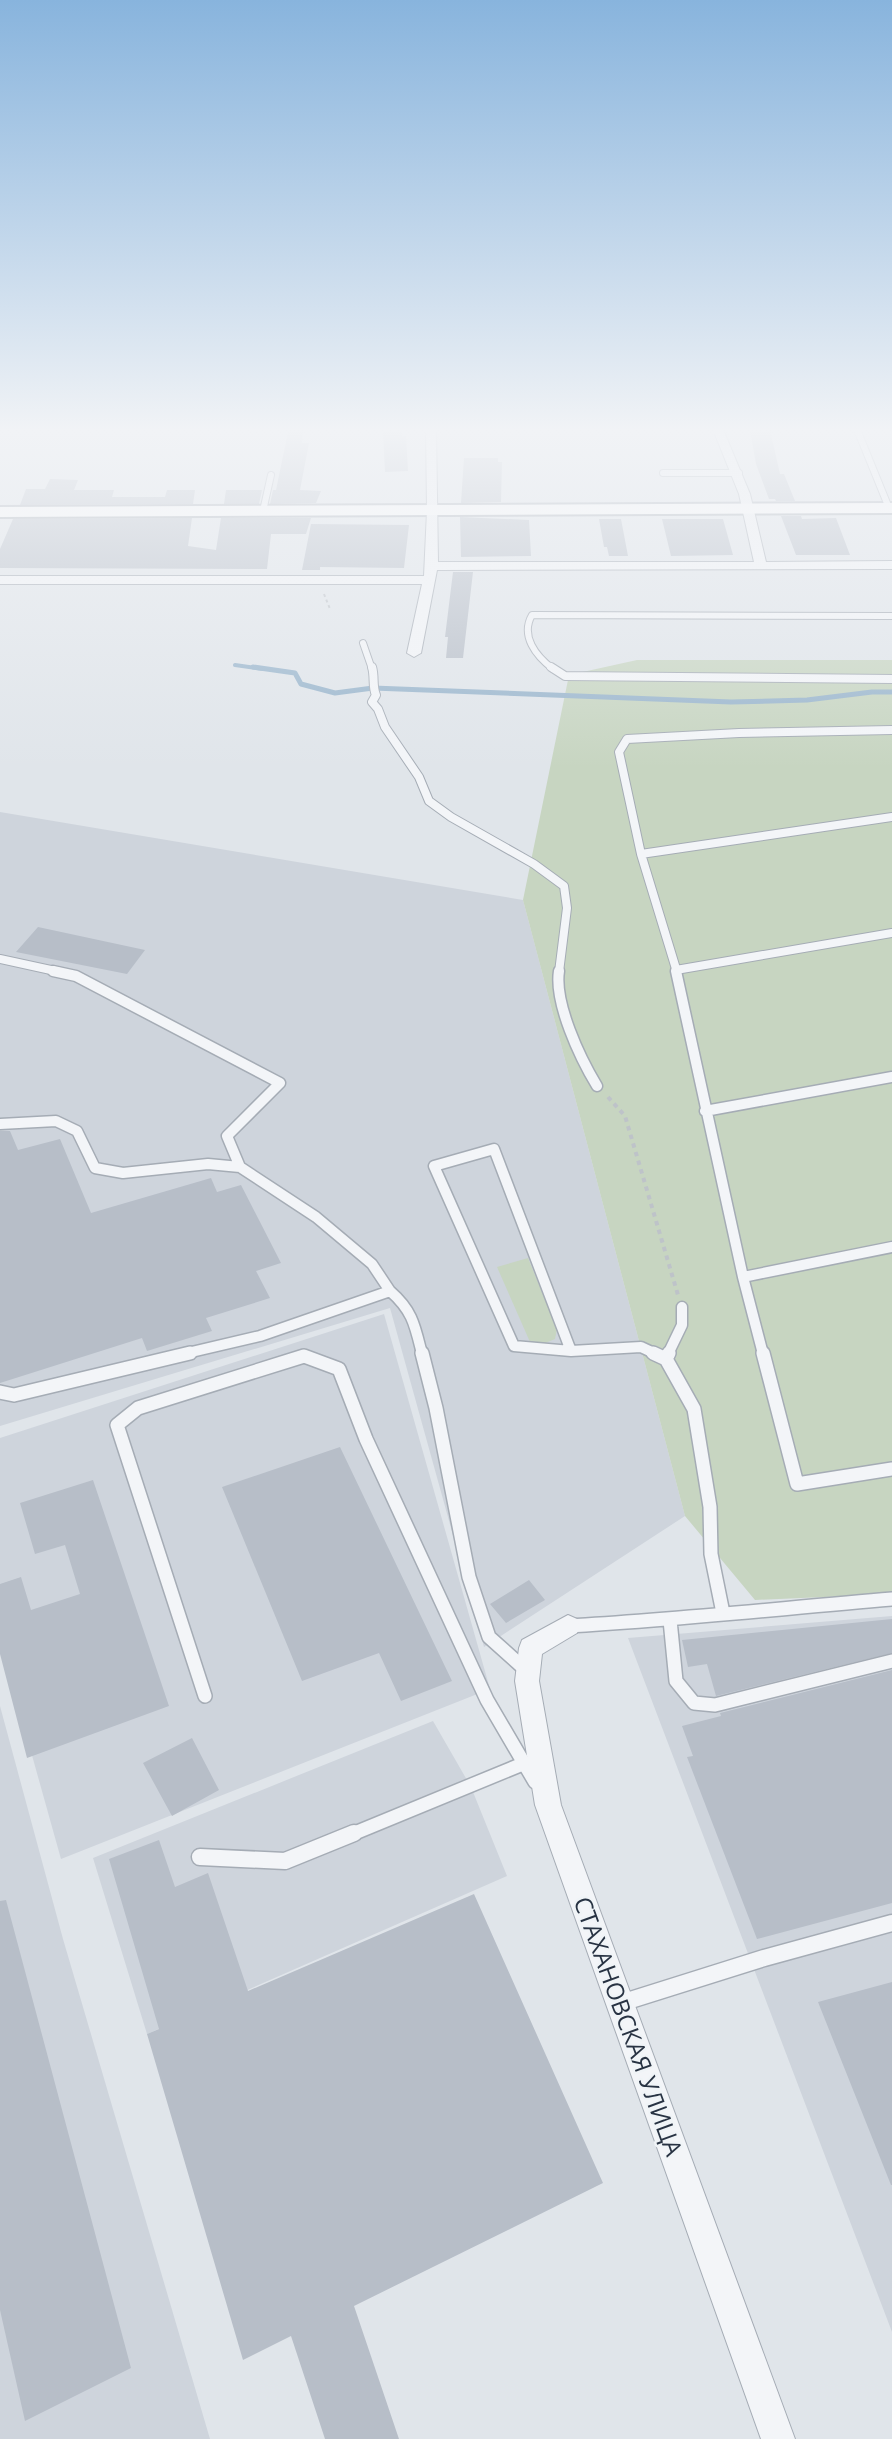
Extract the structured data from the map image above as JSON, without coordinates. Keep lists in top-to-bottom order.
{
  "streets": {
    "street": ["СТАХАНОВСКАЯ УЛИЦА"]
  }
}
